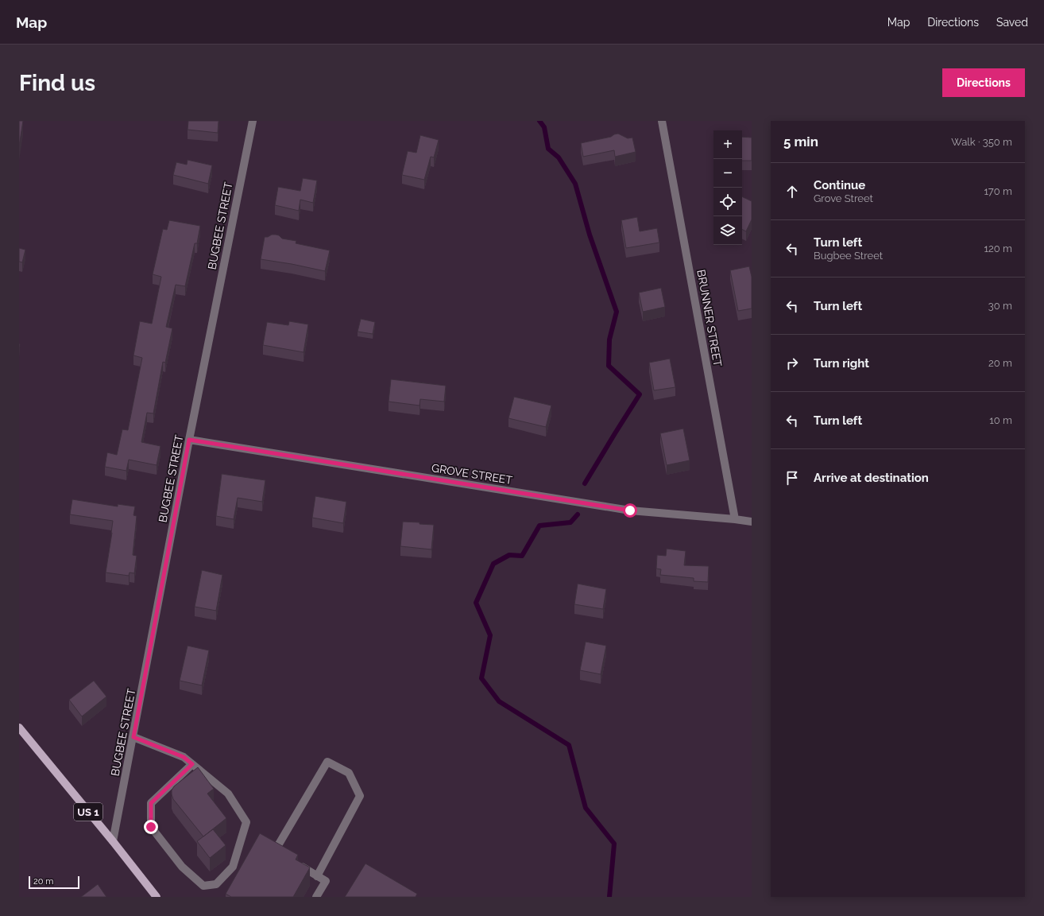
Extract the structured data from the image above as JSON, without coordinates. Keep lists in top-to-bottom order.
{
  "streets": {
    "main road": ["US 1"],
    "street": ["BUGBEE STREET", "BRUNNER STREET", "GROVE STREET"]
  },
  "crossings": [
    ["BUGBEE STREET", "GROVE STREET"],
    ["BUGBEE STREET", "US 1"],
    ["BRUNNER STREET", "GROVE STREET"]
  ],
  "scale_bar": "20 m",
  "page": {
    "header": "Map",
    "nav": ["Map", "Directions", "Saved"],
    "buttons": "Directions",
    "title": "Find us",
    "heading": ["5 min", "Walk · 350 m"],
    "map_buttons": ["+", "−"],
    "list": [
      ["Continue", "Grove Street", "170 m"],
      ["Turn left", "Bugbee Street", "120 m"],
      ["Turn left", "30 m"],
      ["Turn right", "20 m"],
      ["Turn left", "10 m"],
      "Arrive at destination"
    ],
    "scale": "20 m"
  }
}
